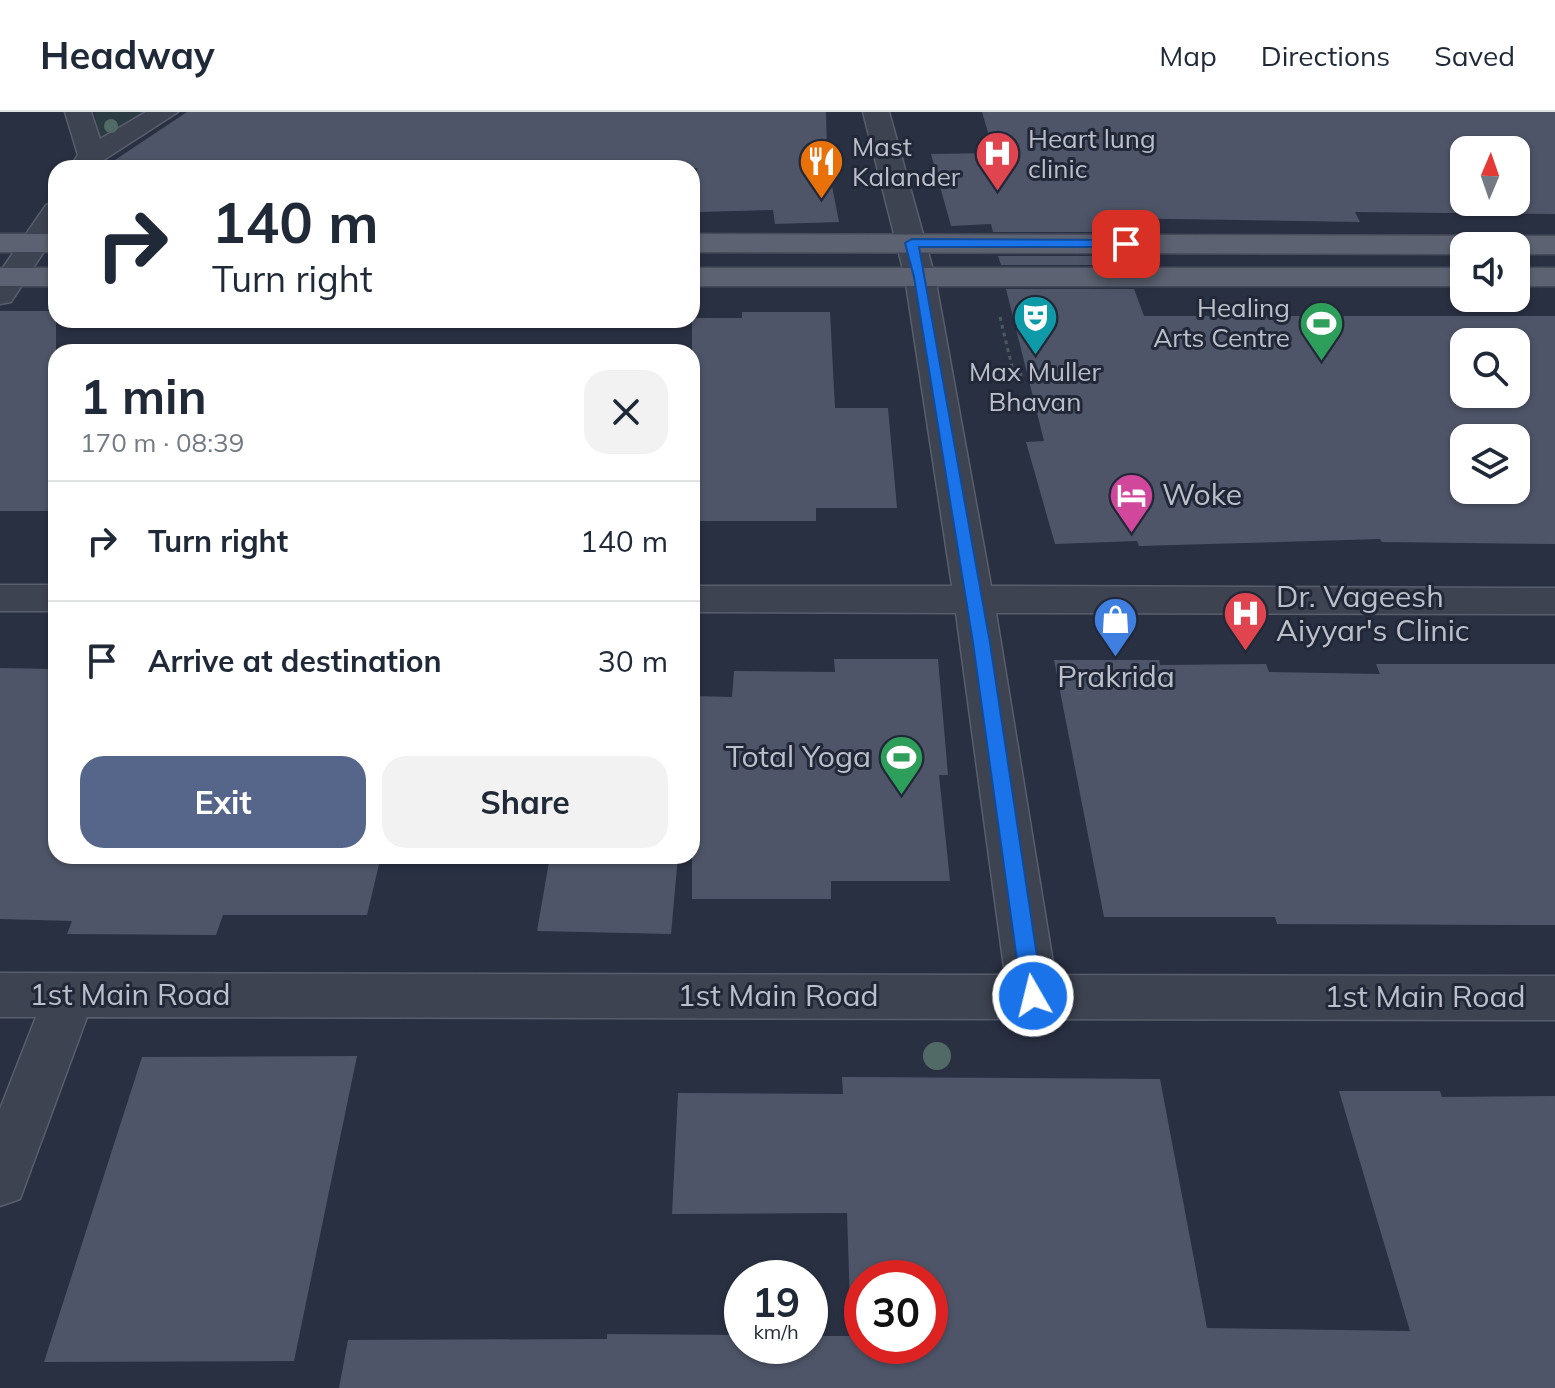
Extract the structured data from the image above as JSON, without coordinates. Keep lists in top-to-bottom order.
{
  "streets": {
    "street": ["1st Main Road"]
  },
  "places": {
    "hospital": ["Heart lung clinic", "Dr. Vageesh Aiyyar's Clinic"],
    "restaurant": ["Mast Kalander"],
    "theatre": ["Max Muller Bhavan"],
    "sports": ["Healing Arts Centre", "Total Yoga"],
    "hotel": ["Woke"],
    "shop": ["Prakrida"]
  },
  "north": "top",
  "page": {
    "header": "Headway",
    "nav": ["Map", "Directions", "Saved"],
    "turn": ["140 m", "Turn right"],
    "heading": ["1 min", "170 m · 08:39"],
    "list": [
      {
        "name": "Turn right",
        "value": "140 m"
      },
      {
        "name": "Arrive at destination",
        "value": "30 m"
      }
    ],
    "buttons": ["Exit", "Share"],
    "speed": "19 km/h",
    "limit": "30"
  }
}
